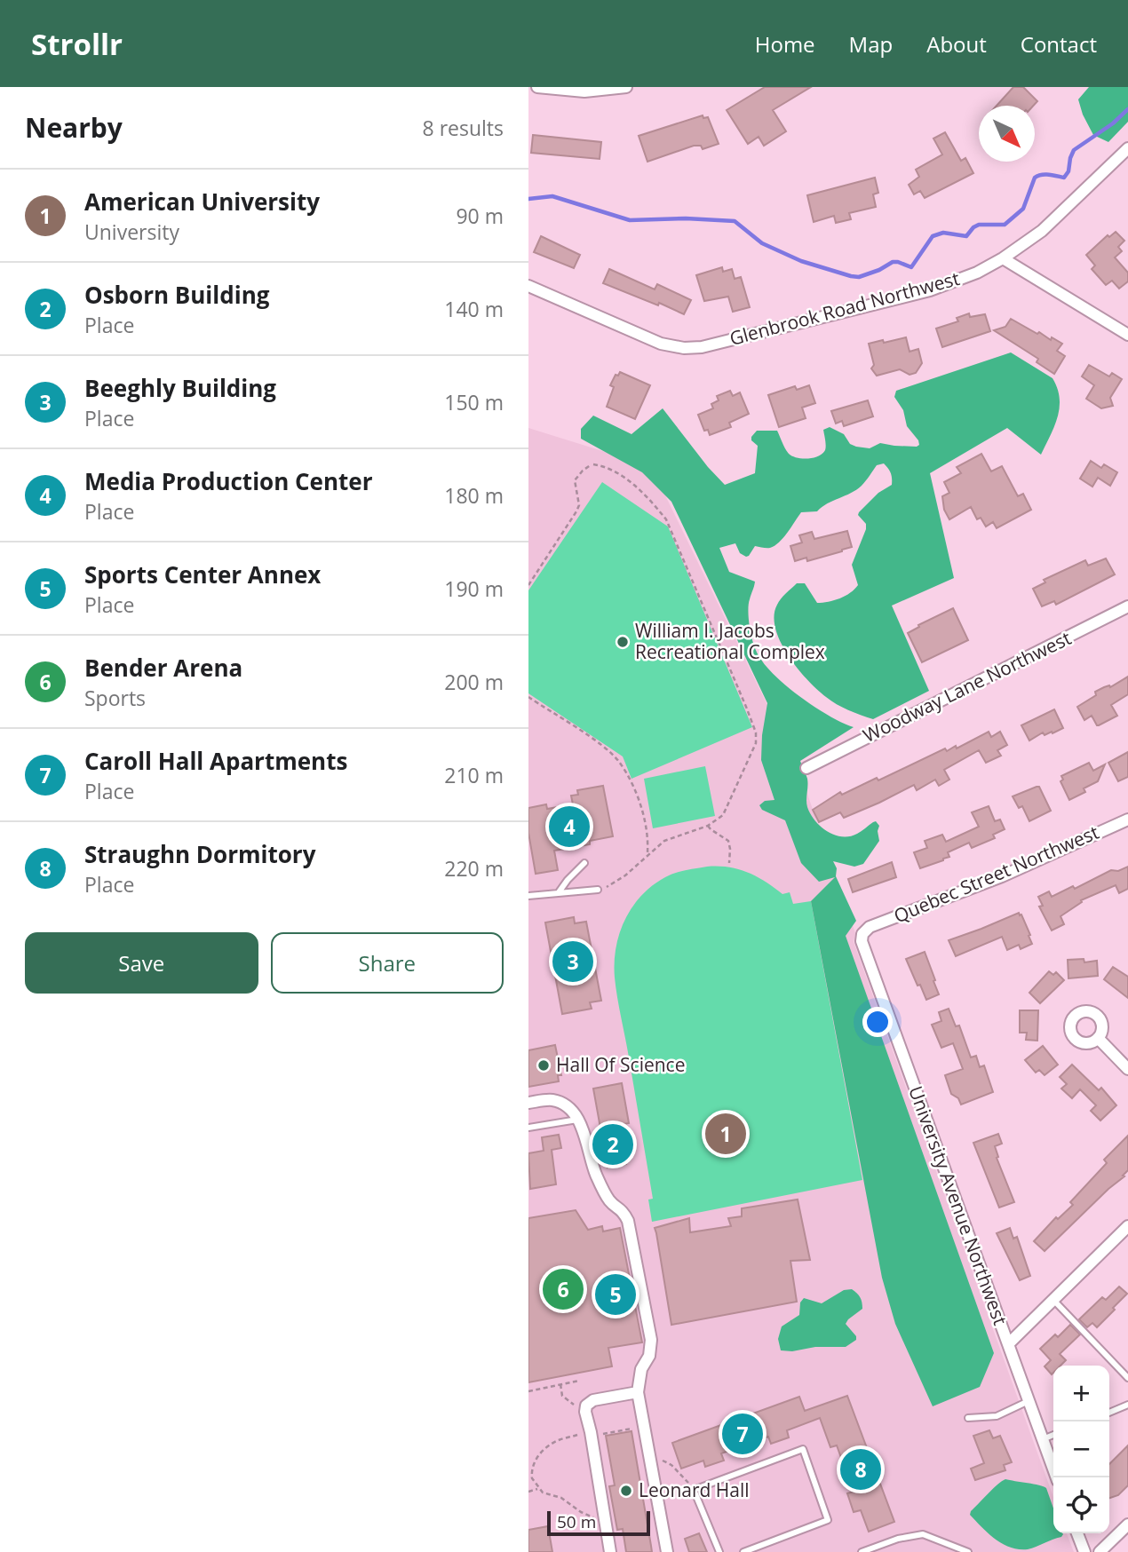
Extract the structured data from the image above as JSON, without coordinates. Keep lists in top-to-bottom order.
{
  "streets": {
    "street": [
      "Glenbrook Road Northwest",
      "Woodway Lane Northwest",
      "Quebec Street Northwest",
      "University Avenue Northwest"
    ]
  },
  "crossings": [
    ["Quebec Street Northwest", "University Avenue Northwest"]
  ],
  "places": ["William I. Jacobs Recreational Complex", "Hall Of Science", "Leonard Hall"],
  "scale_bar": "50 m",
  "north": "bottom right",
  "page": {
    "header": "Strollr",
    "nav": [
      "Home",
      "Map",
      "About",
      "Contact"
    ],
    "heading": ["Nearby", "8 results"],
    "list": [
      {
        "mark": "1",
        "name": "American University",
        "note": "University",
        "value": "90 m"
      },
      {
        "mark": "2",
        "name": "Osborn Building",
        "note": "Place",
        "value": "140 m"
      },
      {
        "mark": "3",
        "name": "Beeghly Building",
        "note": "Place",
        "value": "150 m"
      },
      {
        "mark": "4",
        "name": "Media Production Center",
        "note": "Place",
        "value": "180 m"
      },
      {
        "mark": "5",
        "name": "Sports Center Annex",
        "note": "Place",
        "value": "190 m"
      },
      {
        "mark": "6",
        "name": "Bender Arena",
        "note": "Sports",
        "value": "200 m"
      },
      {
        "mark": "7",
        "name": "Caroll Hall Apartments",
        "note": "Place",
        "value": "210 m"
      },
      {
        "mark": "8",
        "name": "Straughn Dormitory",
        "note": "Place",
        "value": "220 m"
      }
    ],
    "pins": [
      "4",
      "3",
      "1",
      "2",
      "6",
      "5",
      "7",
      "8"
    ],
    "buttons": ["Save", "Share"],
    "map_buttons": ["+", "−"],
    "scale": "50 m"
  }
}
